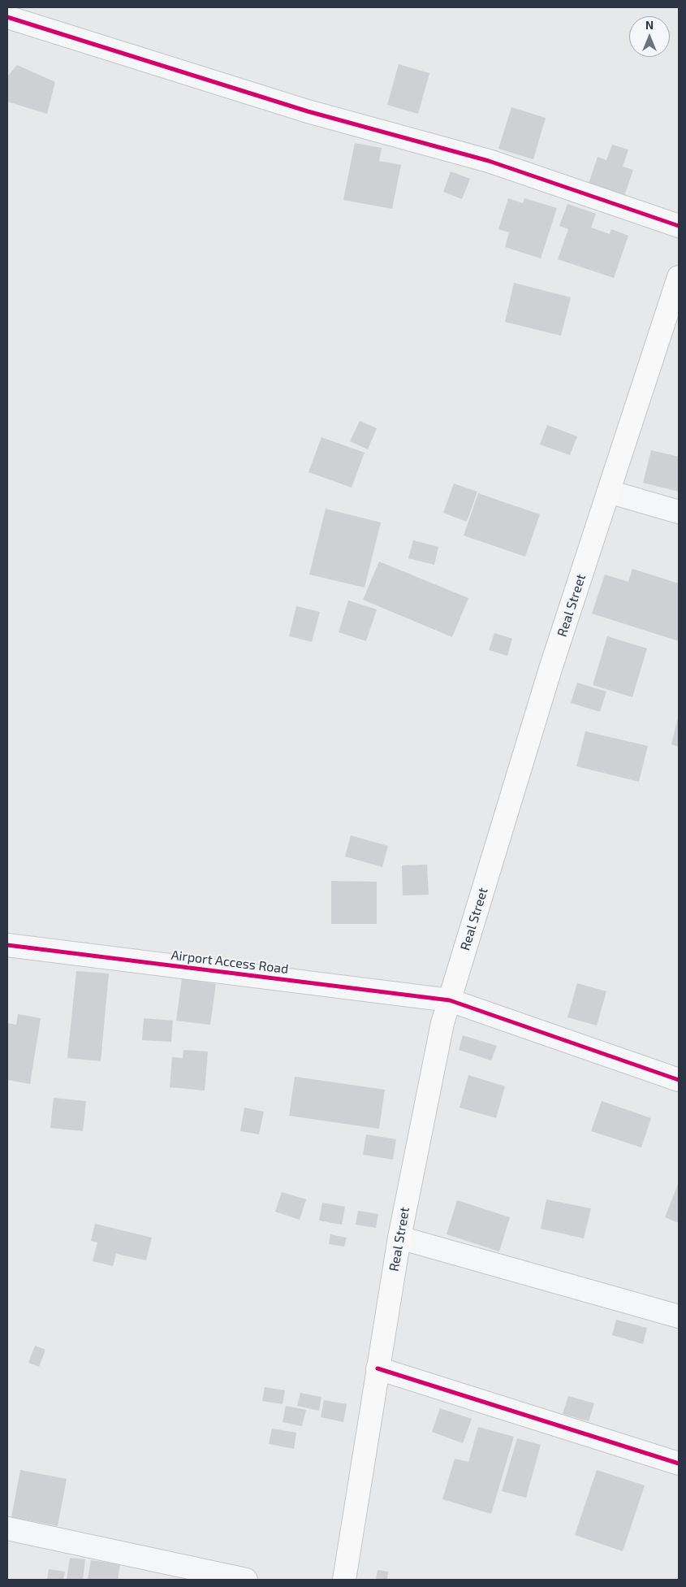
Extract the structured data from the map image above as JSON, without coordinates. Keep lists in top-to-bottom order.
{
  "streets": {
    "main road": ["Real Street"],
    "street": ["Airport Access Road"]
  },
  "crossings": [
    ["Real Street", "Airport Access Road"]
  ],
  "north": "top"
}
